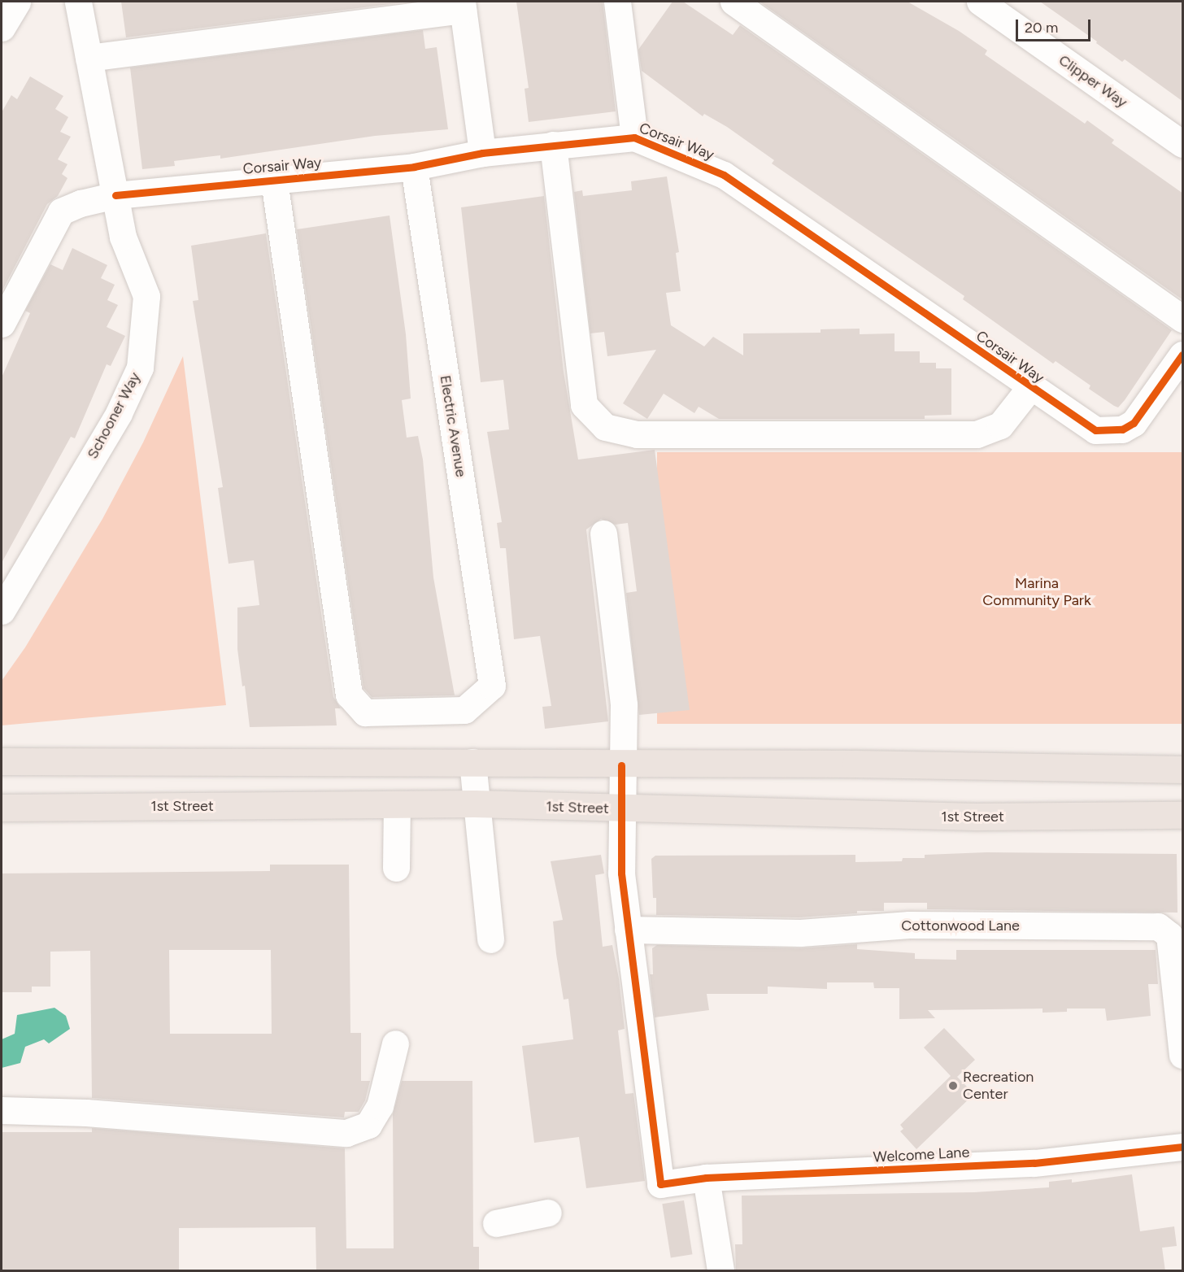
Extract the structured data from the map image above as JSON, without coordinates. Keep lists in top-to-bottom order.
{
  "streets": {
    "main road": ["1st Street"],
    "street": [
      "Clipper Way",
      "Corsair Way",
      "Schooner Way",
      "Electric Avenue",
      "Cottonwood Lane",
      "Welcome Lane"
    ]
  },
  "crossings": [
    ["Corsair Way", "Schooner Way"],
    ["Corsair Way", "Electric Avenue"],
    ["Cottonwood Lane", "Welcome Lane"]
  ],
  "parks": ["Marina Community Park"],
  "places": ["Recreation Center"],
  "scale_bar": "20 m"
}
